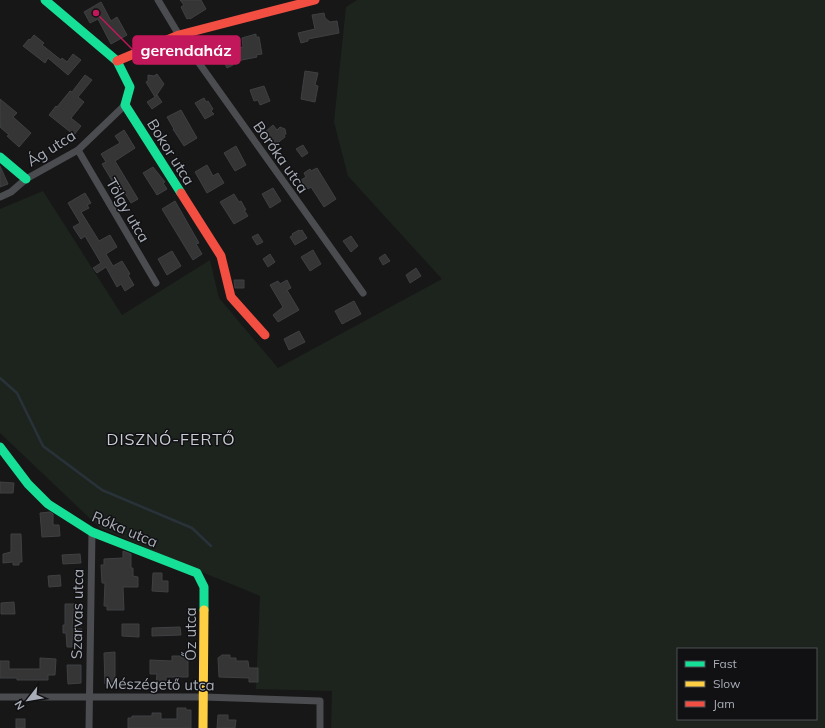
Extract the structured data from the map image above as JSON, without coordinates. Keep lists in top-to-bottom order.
{
  "streets": {
    "street": [
      "Ág utca",
      "Bokor utca",
      "Boróka utca",
      "Tölgy utca",
      "Róka utca",
      "Szarvas utca",
      "Őz utca",
      "Mészégető utca"
    ]
  },
  "crossings": [
    ["Ág utca", "Bokor utca"],
    ["Ág utca", "Tölgy utca"],
    ["Róka utca", "Szarvas utca"],
    ["Róka utca", "Őz utca"],
    ["Szarvas utca", "Mészégető utca"],
    ["Őz utca", "Mészégető utca"]
  ],
  "districts": ["DISZNÓ-FERTŐ"],
  "places": ["gerendaház"],
  "legend": ["Fast", "Slow", "Jam"],
  "north": "bottom left"
}
